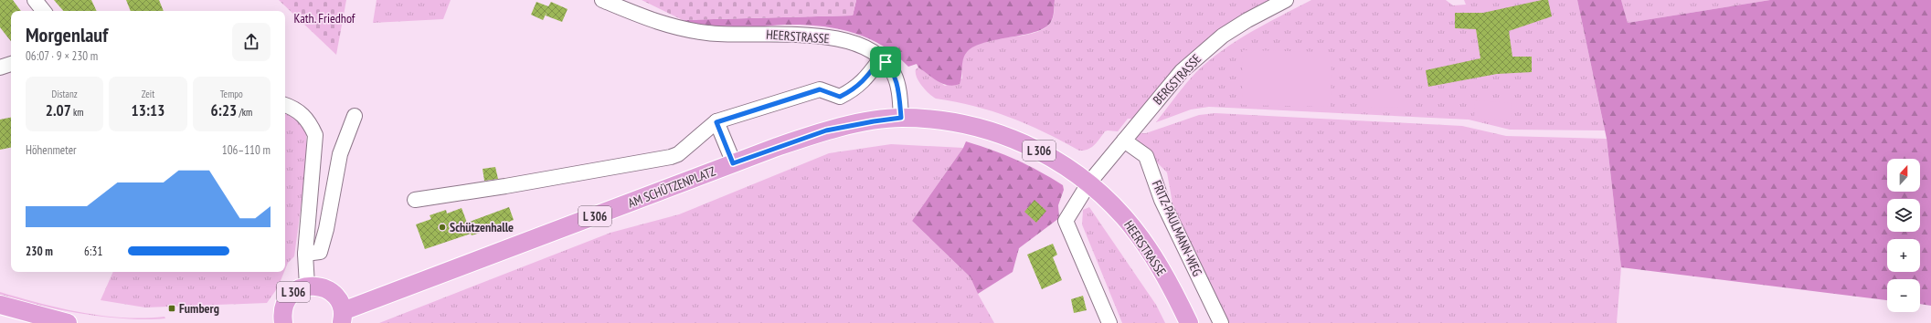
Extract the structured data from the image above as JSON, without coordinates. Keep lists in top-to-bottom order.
{
  "streets": {
    "main road": ["HEERSTRASSE", "L 306", "AM SCHÜTZENPLATZ"],
    "street": ["BERGSTRASSE", "FRITZ-PAULMANN-WEG"]
  },
  "crossings": [
    ["HEERSTRASSE", "BERGSTRASSE"],
    ["HEERSTRASSE", "AM SCHÜTZENPLATZ"],
    ["BERGSTRASSE", "FRITZ-PAULMANN-WEG"],
    ["L 306", "AM SCHÜTZENPLATZ"]
  ],
  "parks": ["Kath. Friedhof"],
  "places": {
    "other": ["Schützenhalle"],
    "transit": ["Fumberg"]
  },
  "north": "top",
  "page": {
    "heading": ["Morgenlauf", "06:07 · 9 × 230 m"],
    "stats": [
      ["Distanz", "2.07 km"],
      ["Zeit", "13:13"],
      ["Tempo", "6:23 /km"]
    ],
    "chart": ["Höhenmeter", "106–110 m"],
    "map_buttons": ["+", "−"],
    "list": [
      {
        "name": "230 m",
        "note": "6:31"
      }
    ]
  }
}
